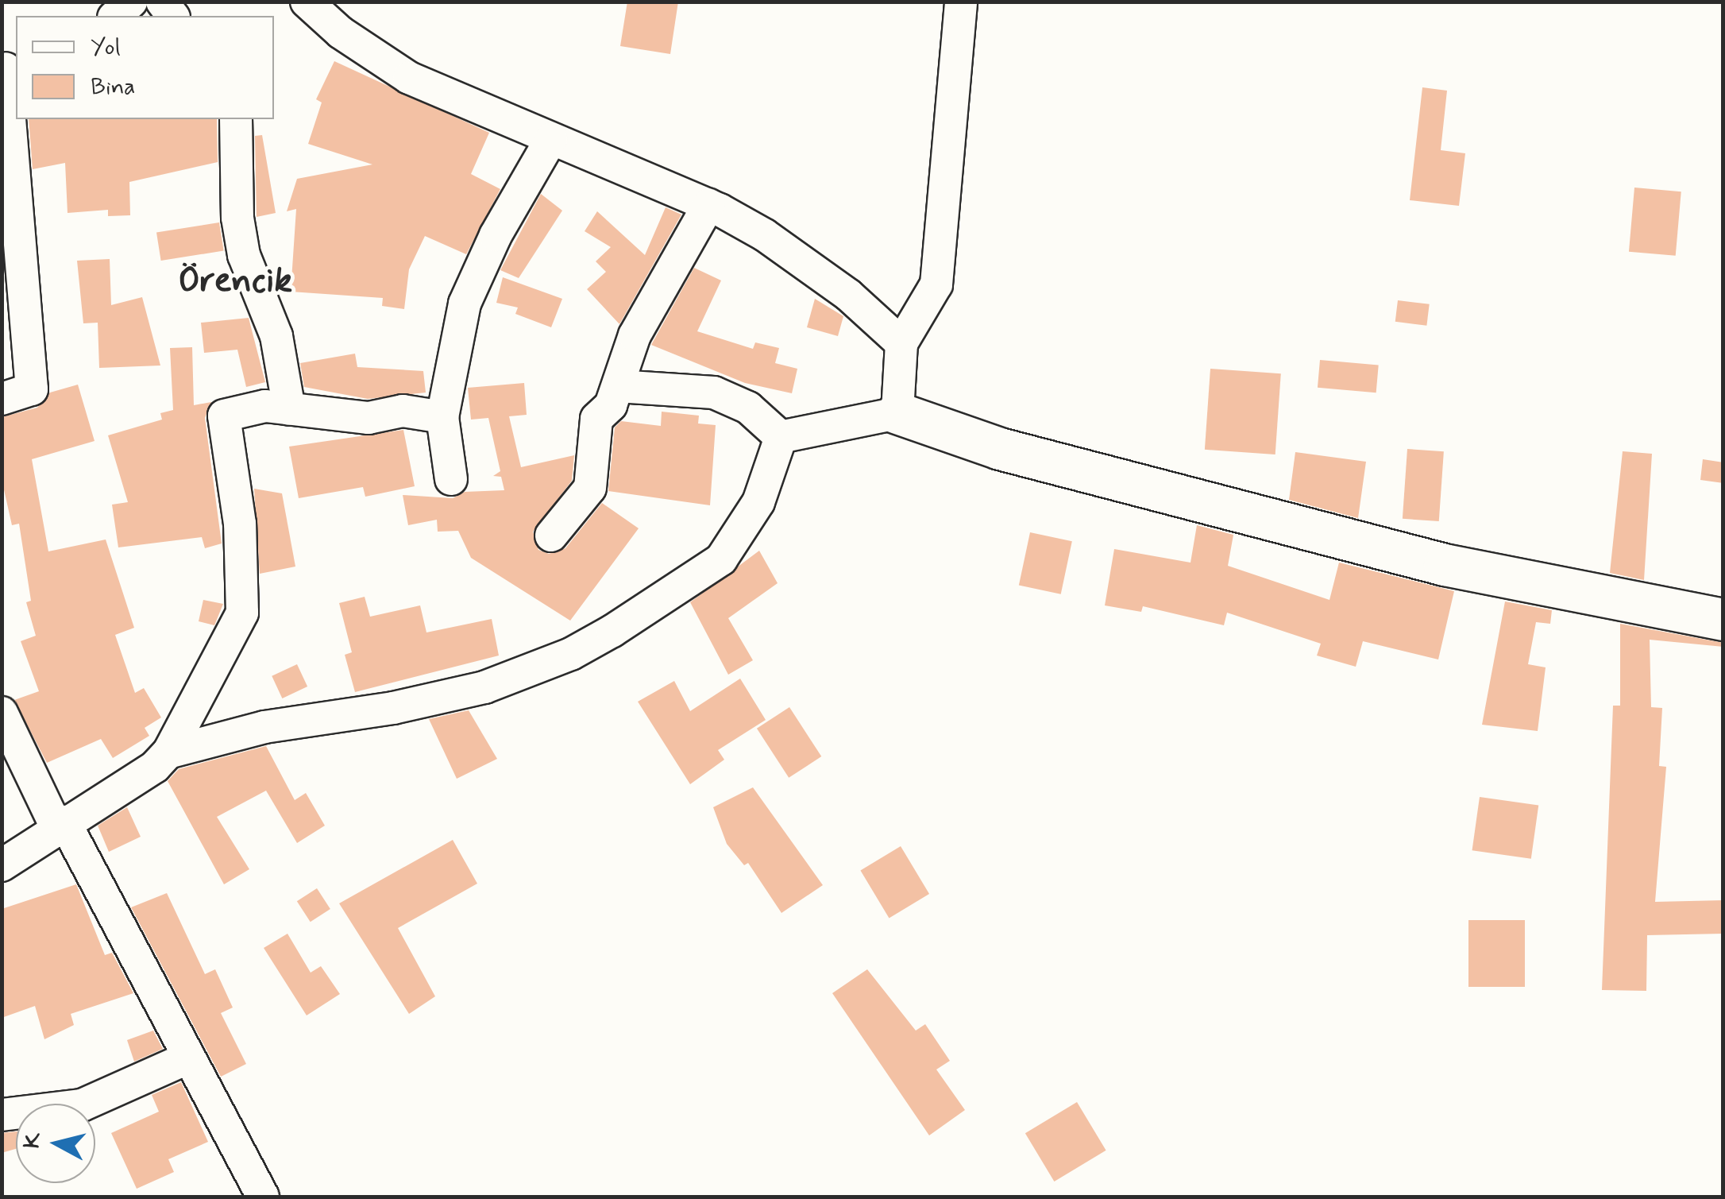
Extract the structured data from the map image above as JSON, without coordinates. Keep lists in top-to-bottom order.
{
  "districts": ["Örencik"],
  "legend": ["Yol", "Bina"],
  "north": "left"
}
